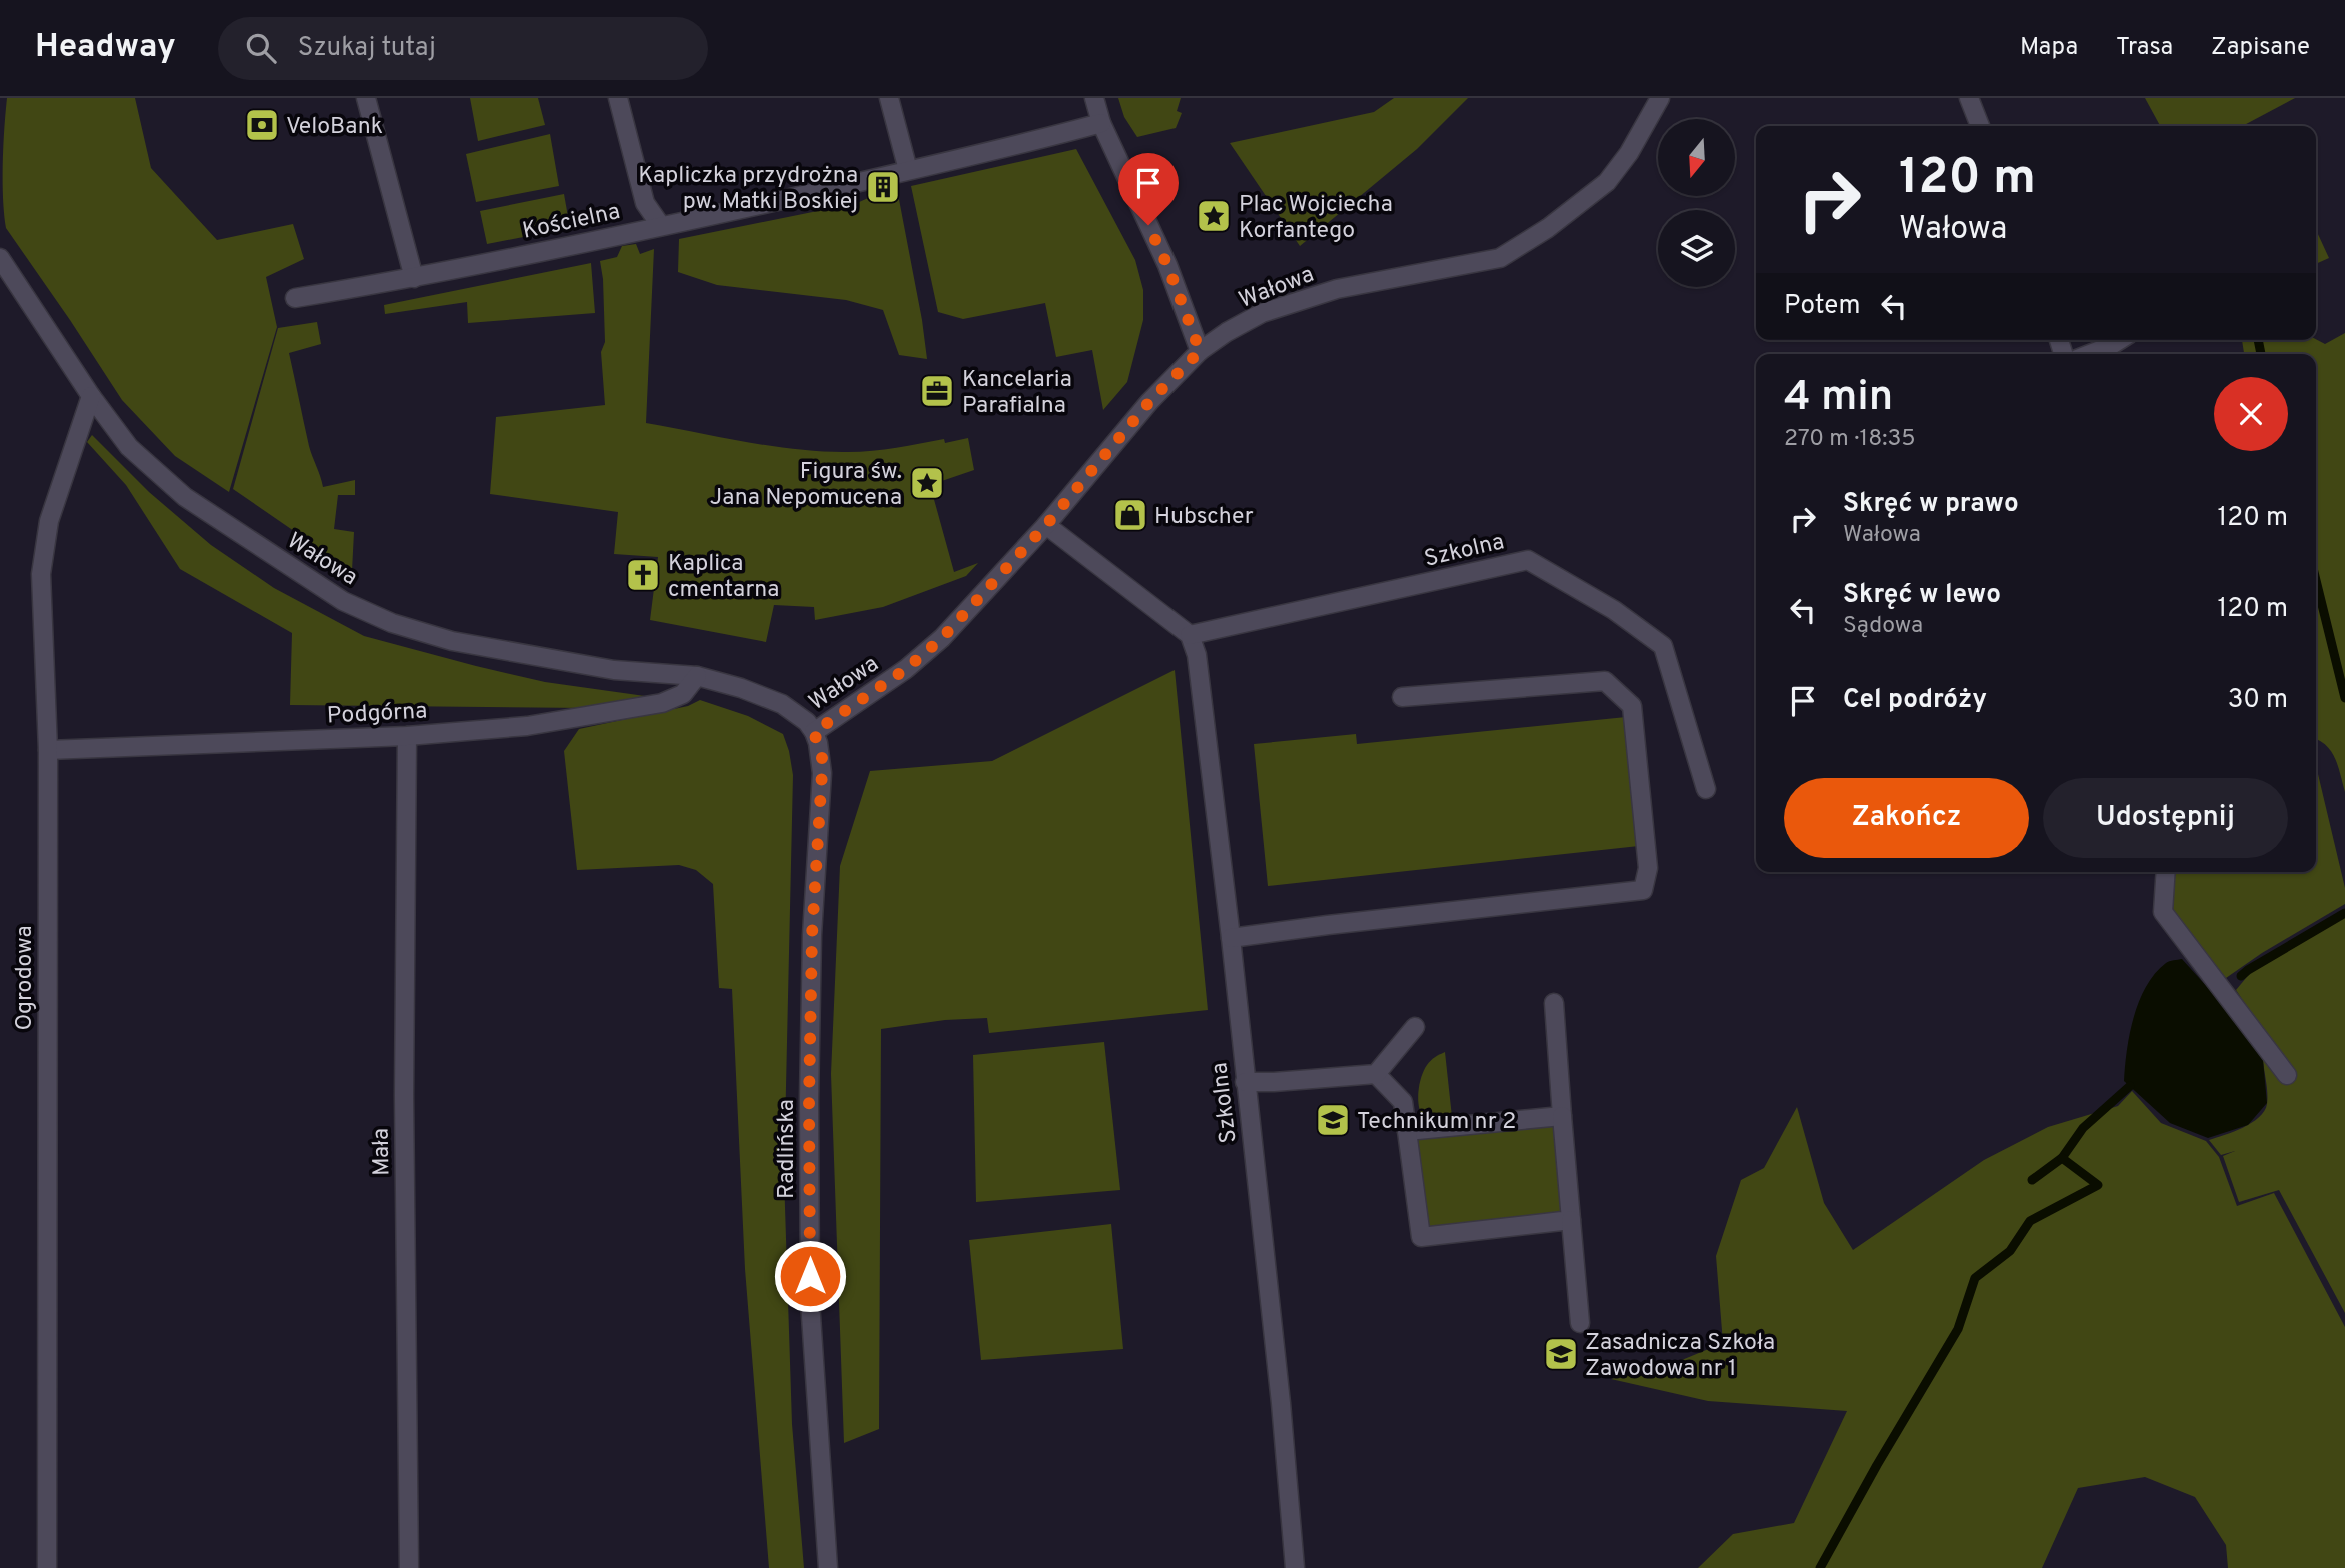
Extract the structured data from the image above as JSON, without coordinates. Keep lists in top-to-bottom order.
{
  "streets": {
    "street": [
      "Kościelna",
      "Wałowa",
      "Szkolna",
      "Podgórna",
      "Ogrodowa",
      "Radlińska",
      "Mała"
    ]
  },
  "crossings": [
    ["Wałowa", "Podgórna"],
    ["Wałowa", "Ogrodowa"],
    ["Wałowa", "Radlińska"],
    ["Podgórna", "Ogrodowa"],
    ["Podgórna", "Mała"]
  ],
  "places": {
    "bank": ["VeloBank"],
    "building": ["Kapliczka przydrożna pw. Matki Boskiej"],
    "place": ["Plac Wojciecha Korfantego", "Figura św. Jana Nepomucena"],
    "office": ["Kancelaria Parafialna"],
    "shop": ["Hubscher"],
    "church": ["Kaplica cmentarna"],
    "school or university": ["Technikum nr 2", "Zasadnicza Szkoła Zawodowa nr 1"]
  },
  "north": "bottom",
  "page": {
    "header": "Headway",
    "search": "Szukaj tutaj",
    "nav": ["Mapa", "Trasa", "Zapisane"],
    "turn": ["120 m", "Wałowa"],
    "then": "Potem",
    "heading": ["4 min", "270 m · 18:35"],
    "list": [
      {
        "name": "Skręć w prawo",
        "note": "Wałowa",
        "value": "120 m"
      },
      {
        "name": "Skręć w lewo",
        "note": "Sądowa",
        "value": "120 m"
      },
      {
        "name": "Cel podróży",
        "value": "30 m"
      }
    ],
    "buttons": ["Zakończ", "Udostępnij"]
  }
}
